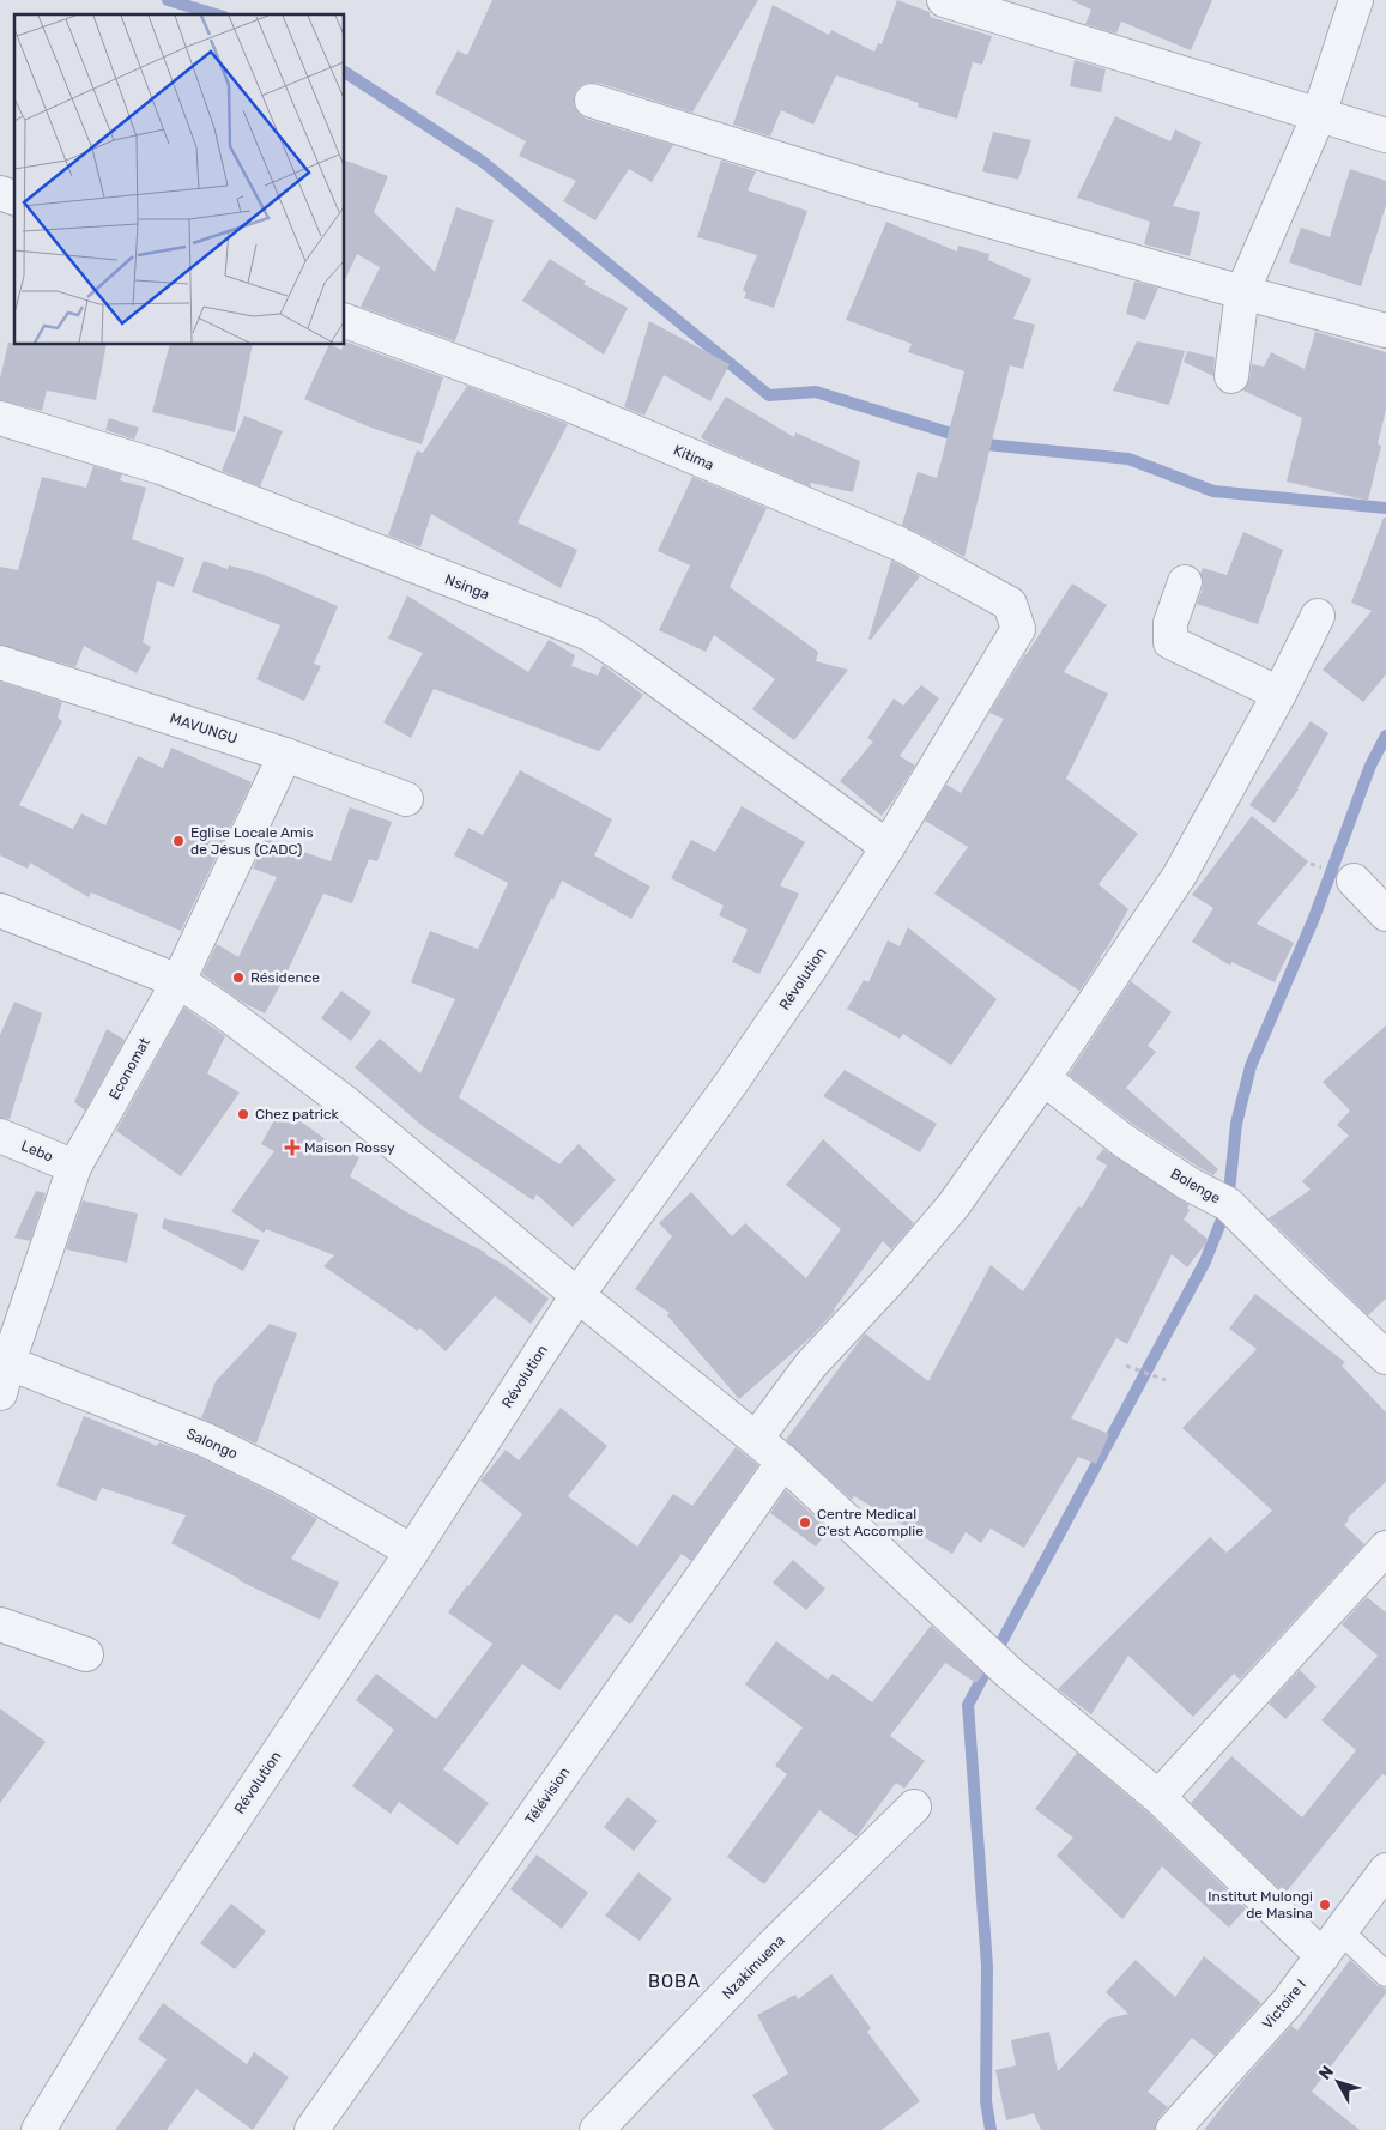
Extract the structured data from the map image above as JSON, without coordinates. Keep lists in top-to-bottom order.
{
  "streets": {
    "street": [
      "Kitima",
      "Nsinga",
      "MAVUNGU",
      "Révolution",
      "Economat",
      "Lebo",
      "Bolenge",
      "Salongo",
      "Télévision",
      "Nzakimuena",
      "Victoire I"
    ]
  },
  "crossings": [
    ["Kitima", "Révolution"],
    ["Nsinga", "Révolution"],
    ["MAVUNGU", "Economat"],
    ["Révolution", "Salongo"],
    ["Economat", "Lebo"],
    ["Economat", "Salongo"]
  ],
  "districts": ["BOBA"],
  "places": {
    "other": [
      "Eglise Locale Amis de Jésus (CADC)",
      "Résidence",
      "Chez patrick",
      "Centre Medical C'est Accomplie",
      "Institut Mulongi de Masina"
    ],
    "health": ["Maison Rossy"]
  },
  "north": "top left"
}
